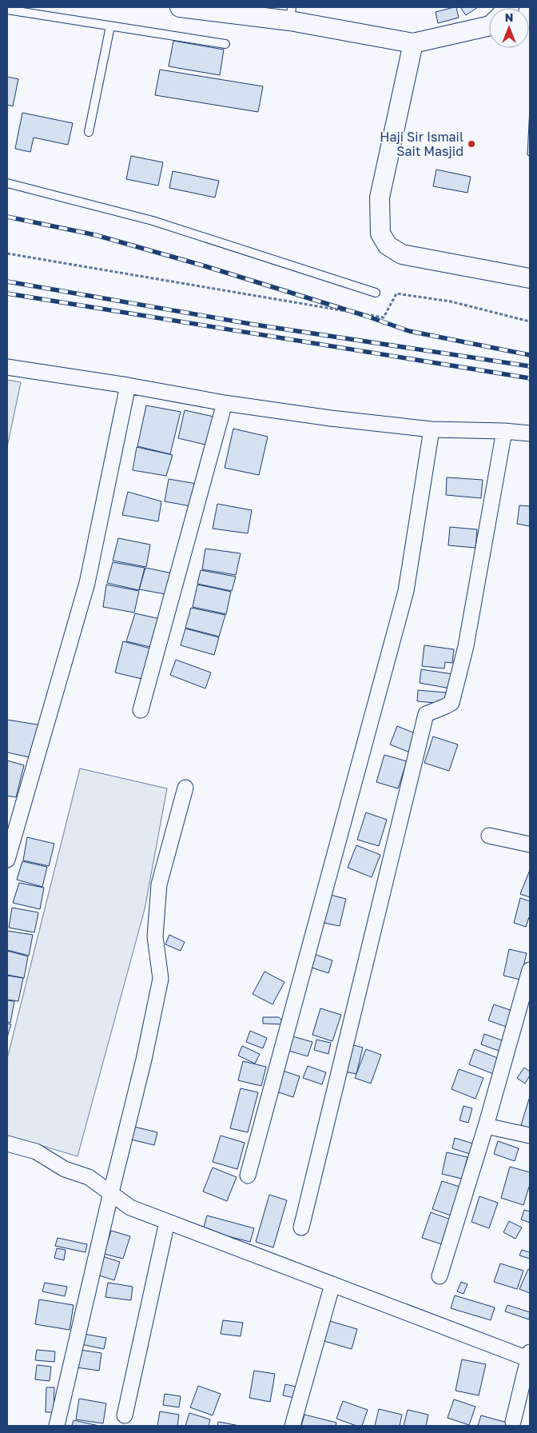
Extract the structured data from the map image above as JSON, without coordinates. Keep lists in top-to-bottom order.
{
  "places": ["Haji Sir Ismail Sait Masjid"],
  "north": "top"
}
